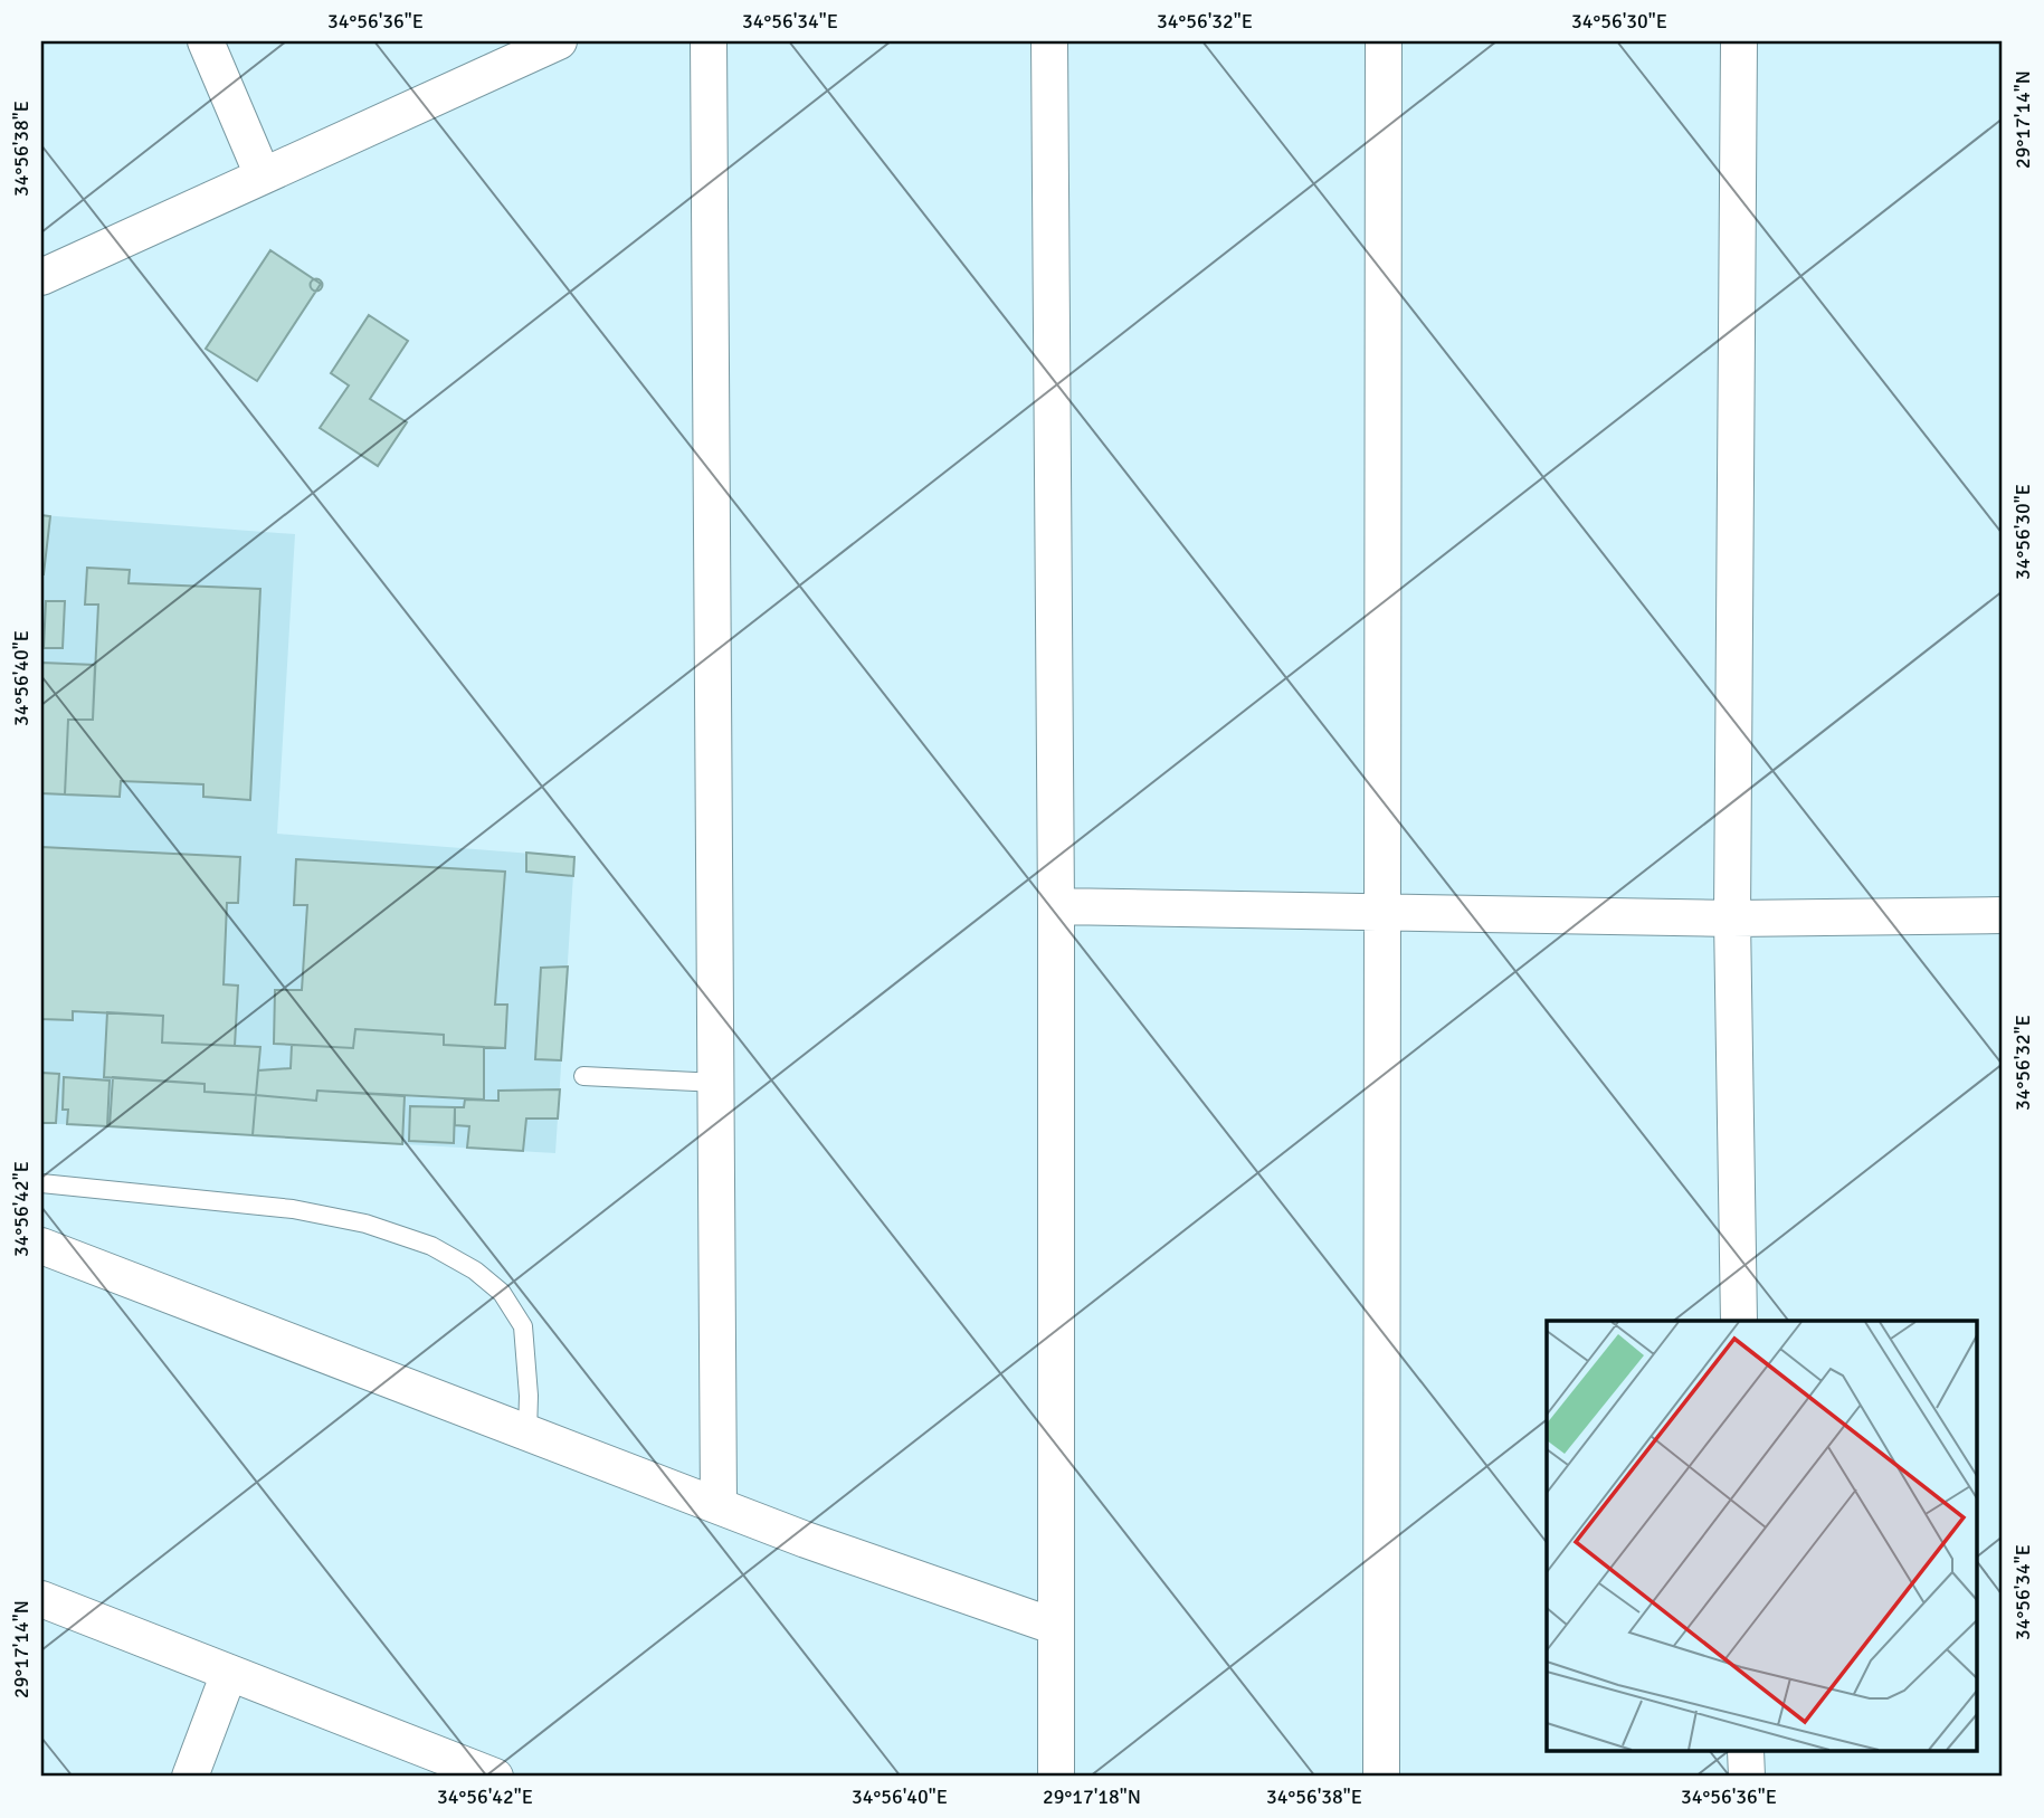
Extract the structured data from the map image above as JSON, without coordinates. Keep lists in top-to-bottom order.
{
  "coordinates": [
    "34°56'36\"E",
    "34°56'34\"E",
    "34°56'32\"E",
    "34°56'30\"E",
    "29°17'14\"N",
    "34°56'38\"E",
    "34°56'40\"E",
    "34°56'42\"E",
    "29°17'18\"N"
  ]
}
